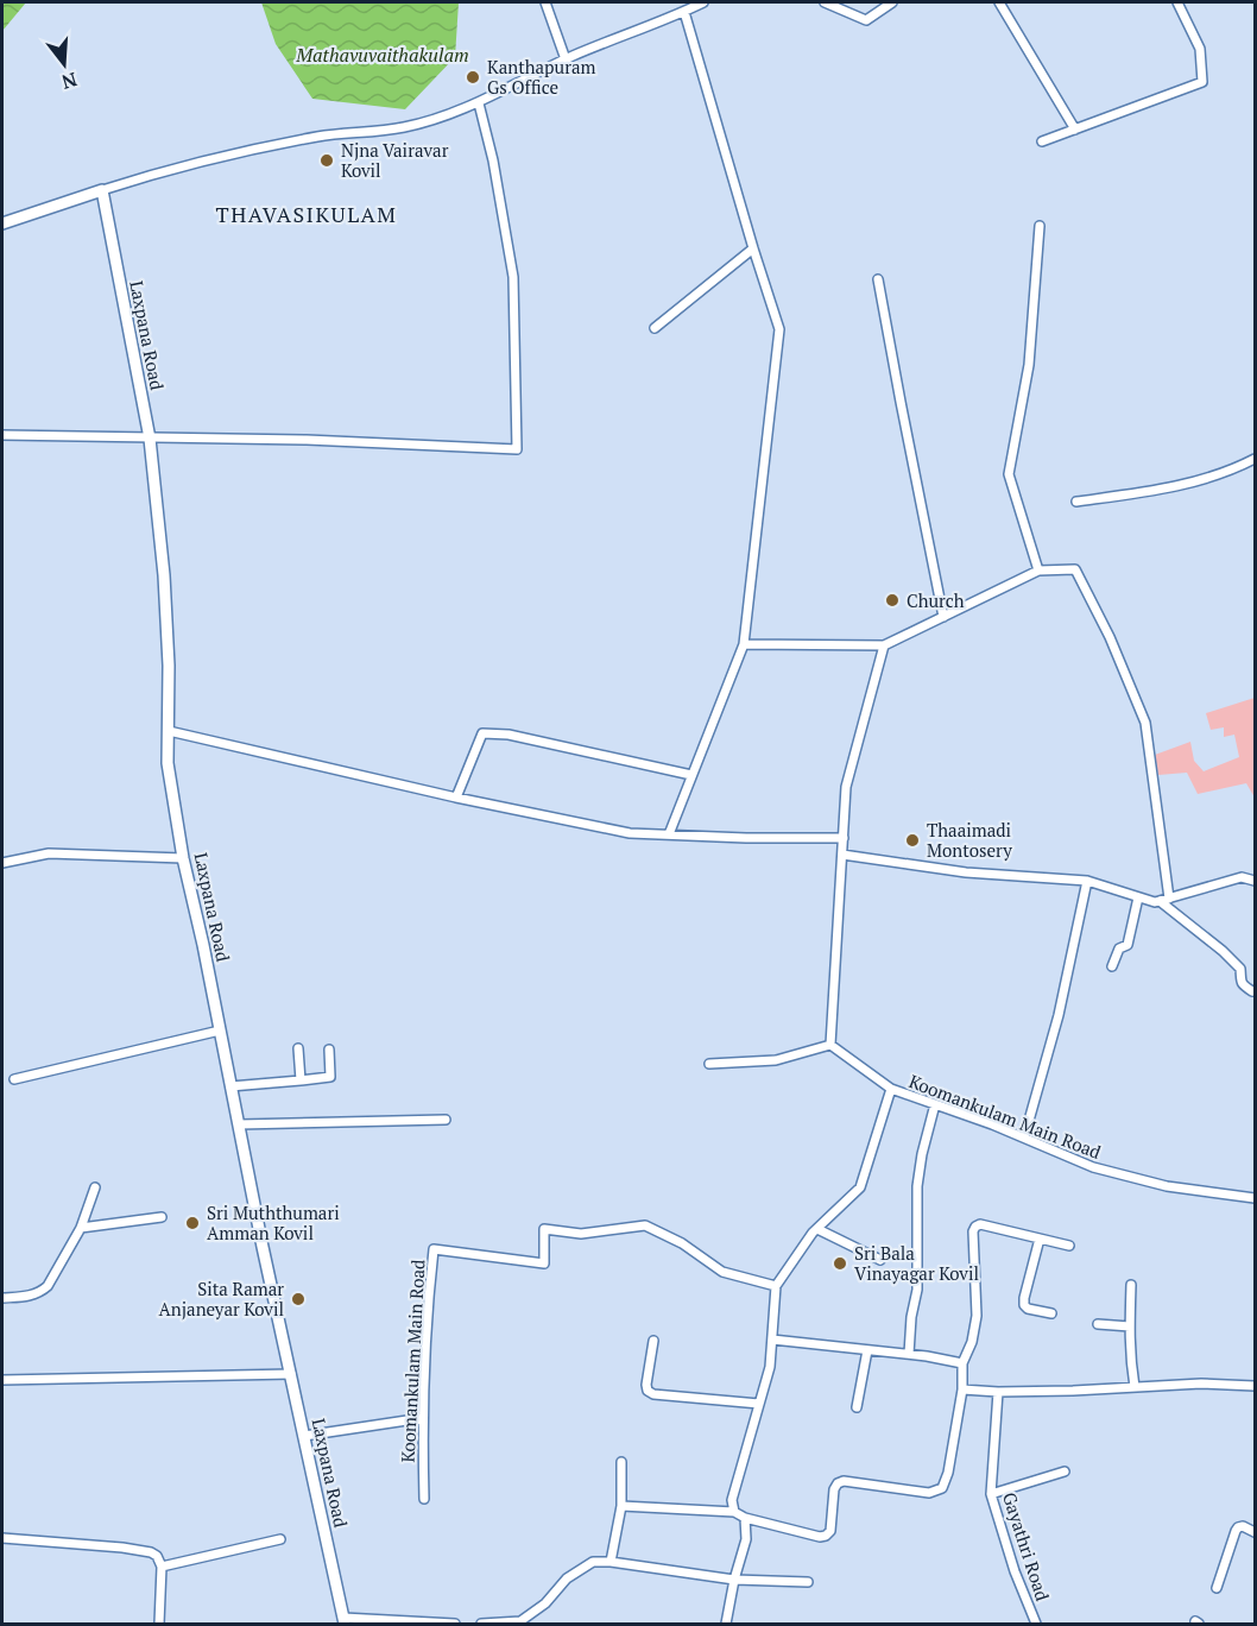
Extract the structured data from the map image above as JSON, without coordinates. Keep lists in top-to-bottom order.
{
  "streets": {
    "street": ["Laxpana Road", "Koomankulam Main Road", "Gayathri Road"]
  },
  "districts": ["THAVASIKULAM"],
  "water": ["Mathavuvaithakulam"],
  "places": [
    "Kanthapuram Gs Office",
    "Njna Vairavar Kovil",
    "Church",
    "Thaaimadi Montosery",
    "Sri Muththumari Amman Kovil",
    "Sri Bala Vinayagar Kovil",
    "Sita Ramar Anjaneyar Kovil"
  ],
  "north": "bottom"
}
